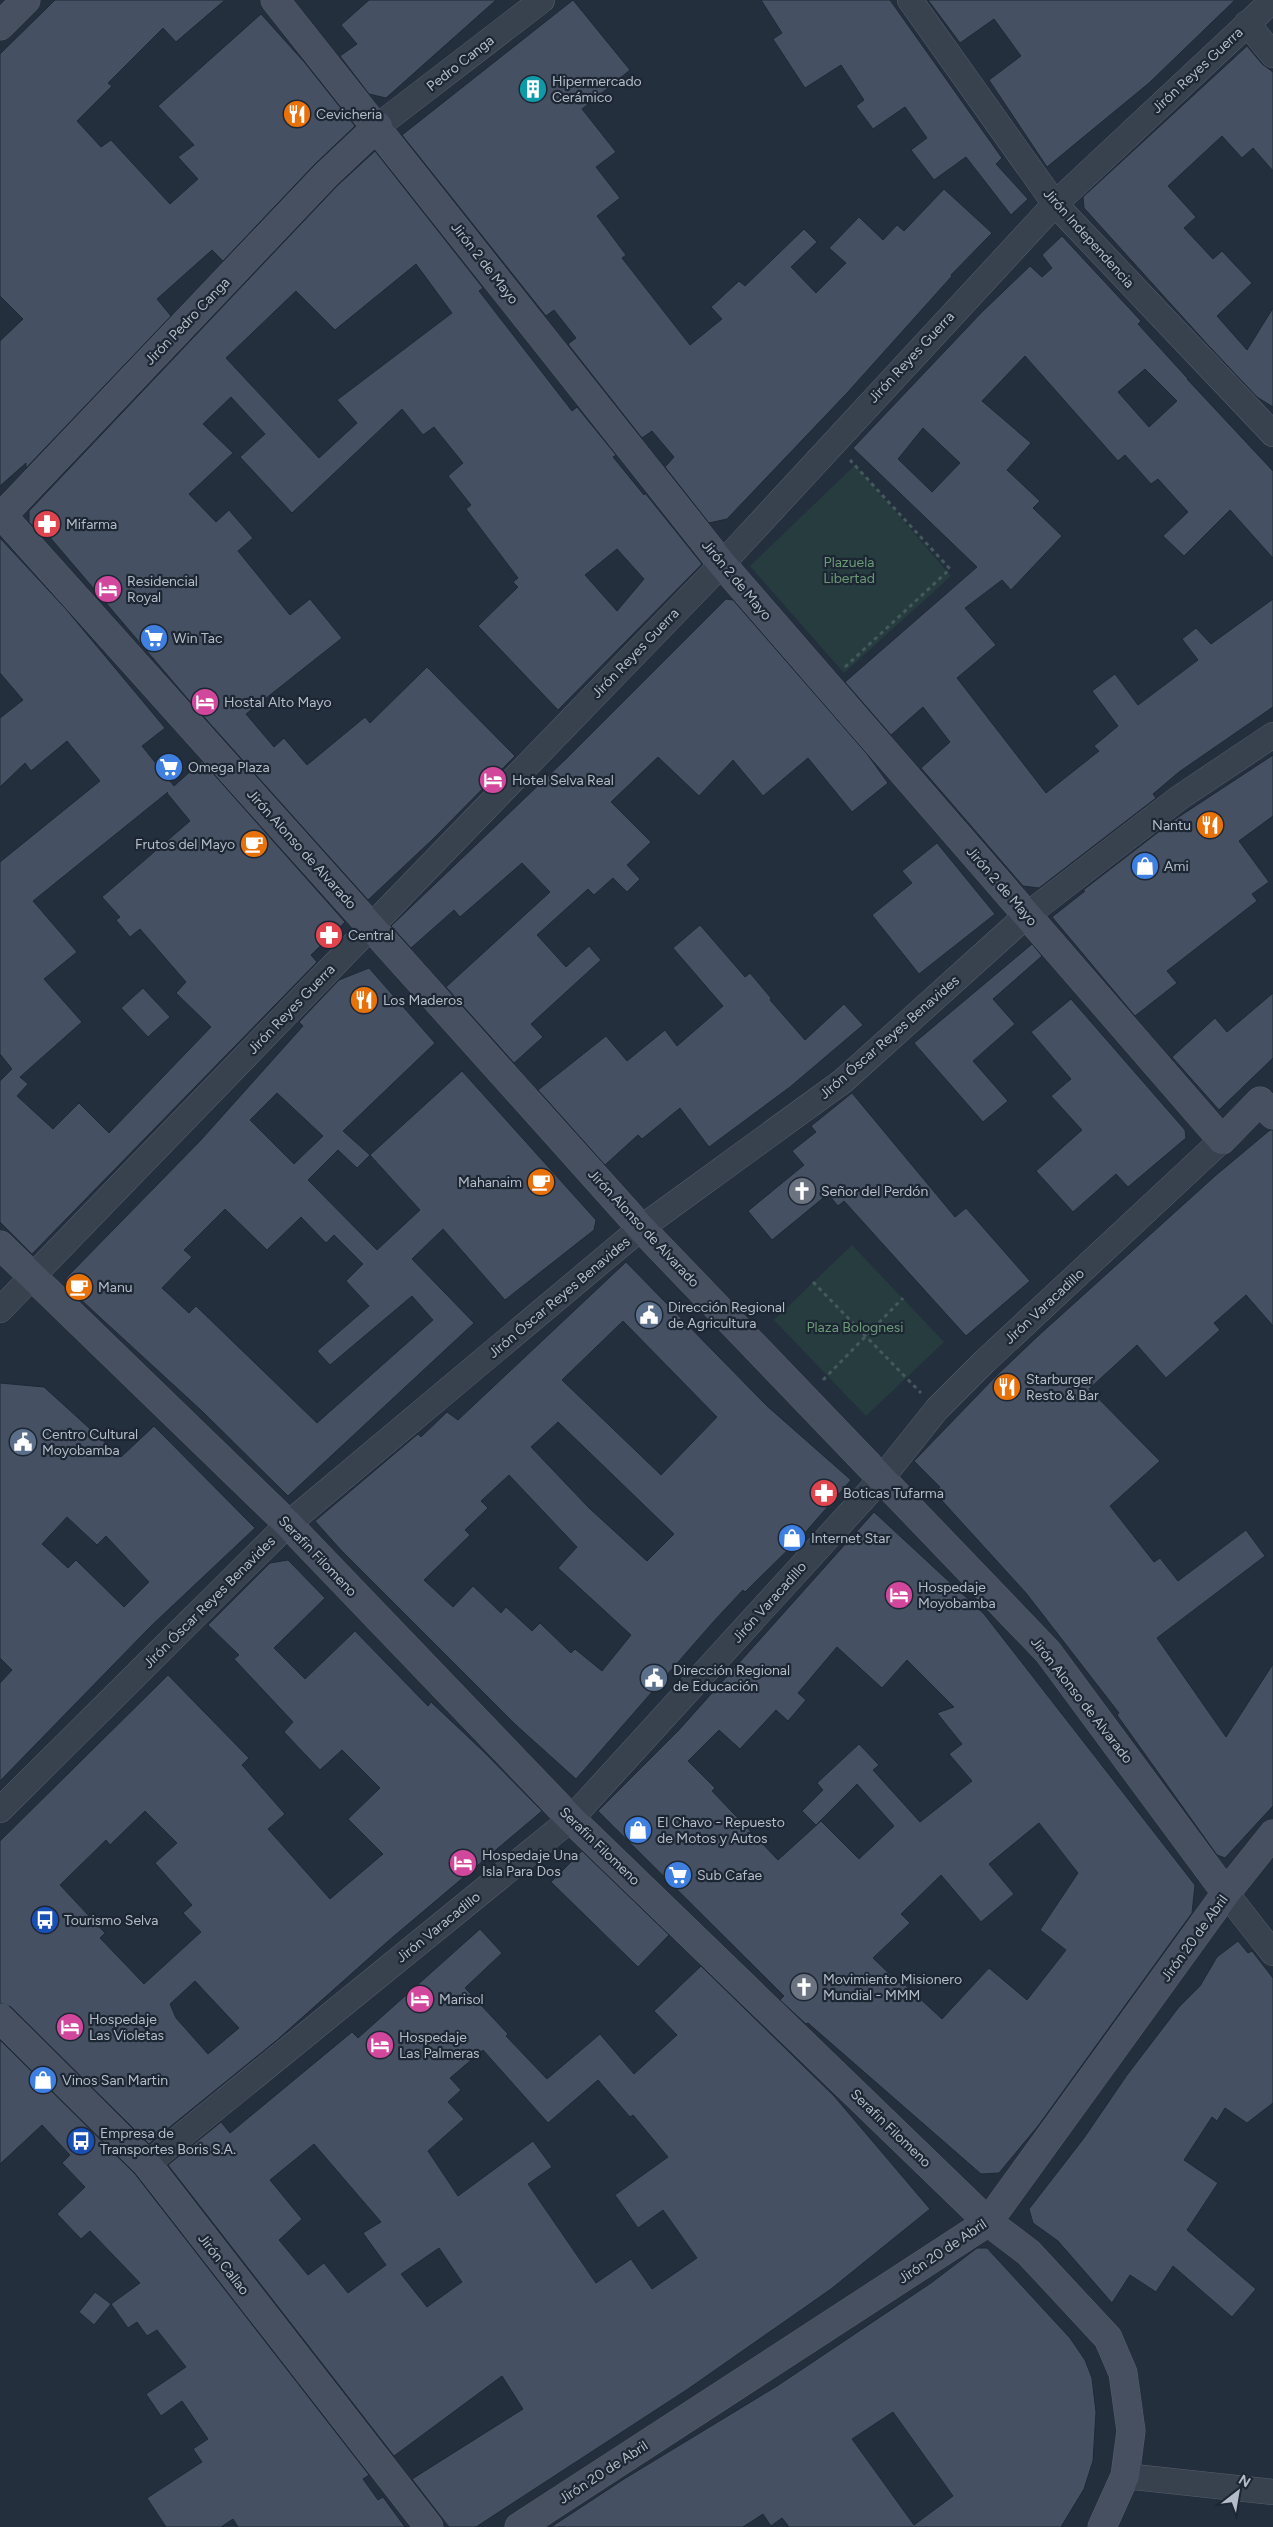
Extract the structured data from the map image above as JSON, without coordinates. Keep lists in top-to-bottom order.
{
  "streets": {
    "main road": [
      "Jirón 2 de Mayo",
      "Jirón Pedro Canga",
      "Jirón Alonso de Alvarado",
      "Jirón Varacadillo",
      "Serafin Filomeno",
      "Jirón 20 de Abril",
      "Jirón Callao"
    ],
    "street": [
      "Pedro Canga",
      "Jirón Reyes Guerra",
      "Jirón Independencia",
      "Jirón Óscar Reyes Benavides"
    ]
  },
  "crossings": [
    ["Pedro Canga", "Jirón 2 de Mayo"],
    ["Pedro Canga", "Jirón Pedro Canga"],
    ["Jirón Reyes Guerra", "Jirón Independencia"],
    ["Jirón Reyes Guerra", "Jirón 2 de Mayo"],
    ["Jirón Reyes Guerra", "Jirón Alonso de Alvarado"],
    ["Jirón Reyes Guerra", "Serafin Filomeno"],
    ["Jirón 2 de Mayo", "Jirón Pedro Canga"],
    ["Jirón 2 de Mayo", "Jirón Óscar Reyes Benavides"],
    ["Jirón 2 de Mayo", "Jirón Varacadillo"],
    ["Jirón Pedro Canga", "Jirón Alonso de Alvarado"],
    ["Jirón Alonso de Alvarado", "Jirón Óscar Reyes Benavides"],
    ["Jirón Alonso de Alvarado", "Jirón Varacadillo"],
    ["Jirón Alonso de Alvarado", "Jirón 20 de Abril"],
    ["Jirón Óscar Reyes Benavides", "Serafin Filomeno"],
    ["Jirón Varacadillo", "Serafin Filomeno"],
    ["Jirón Varacadillo", "Jirón Callao"],
    ["Serafin Filomeno", "Jirón 20 de Abril"]
  ],
  "parks": ["Plazuela Libertad", "Plaza Bolognesi"],
  "places": {
    "building": ["Hipermercado Cerámico"],
    "restaurant": [
      "Cevicheria",
      "Nantu",
      "Los Maderos",
      "Starburger Resto & Bar"
    ],
    "pharmacy": ["Mifarma", "Central", "Boticas Tufarma"],
    "hotel": [
      "Residencial Royal",
      "Hostal Alto Mayo",
      "Hotel Selva Real",
      "Hospedaje Moyobamba",
      "Hospedaje Una Isla Para Dos",
      "Marisol",
      "Hospedaje Las Violetas",
      "Hospedaje Las Palmeras"
    ],
    "supermarket": ["Win Tac", "Omega Plaza", "Sub Cafae"],
    "cafe": ["Frutos del Mayo", "Mahanaim", "Manu"],
    "shop": [
      "Ami",
      "Internet Star",
      "El Chavo - Repuesto de Motos y Autos",
      "Vinos San Martin"
    ],
    "church": ["Señor del Perdón", "Movimiento Misionero Mundial - MMM"],
    "public building": ["Dirección Regional de Agricultura", "Centro Cultural Moyobamba", "Dirección Regional de Educación"],
    "bus stop": ["Tourismo Selva", "Empresa de Transportes Boris S.A."]
  },
  "north": "top right"
}
